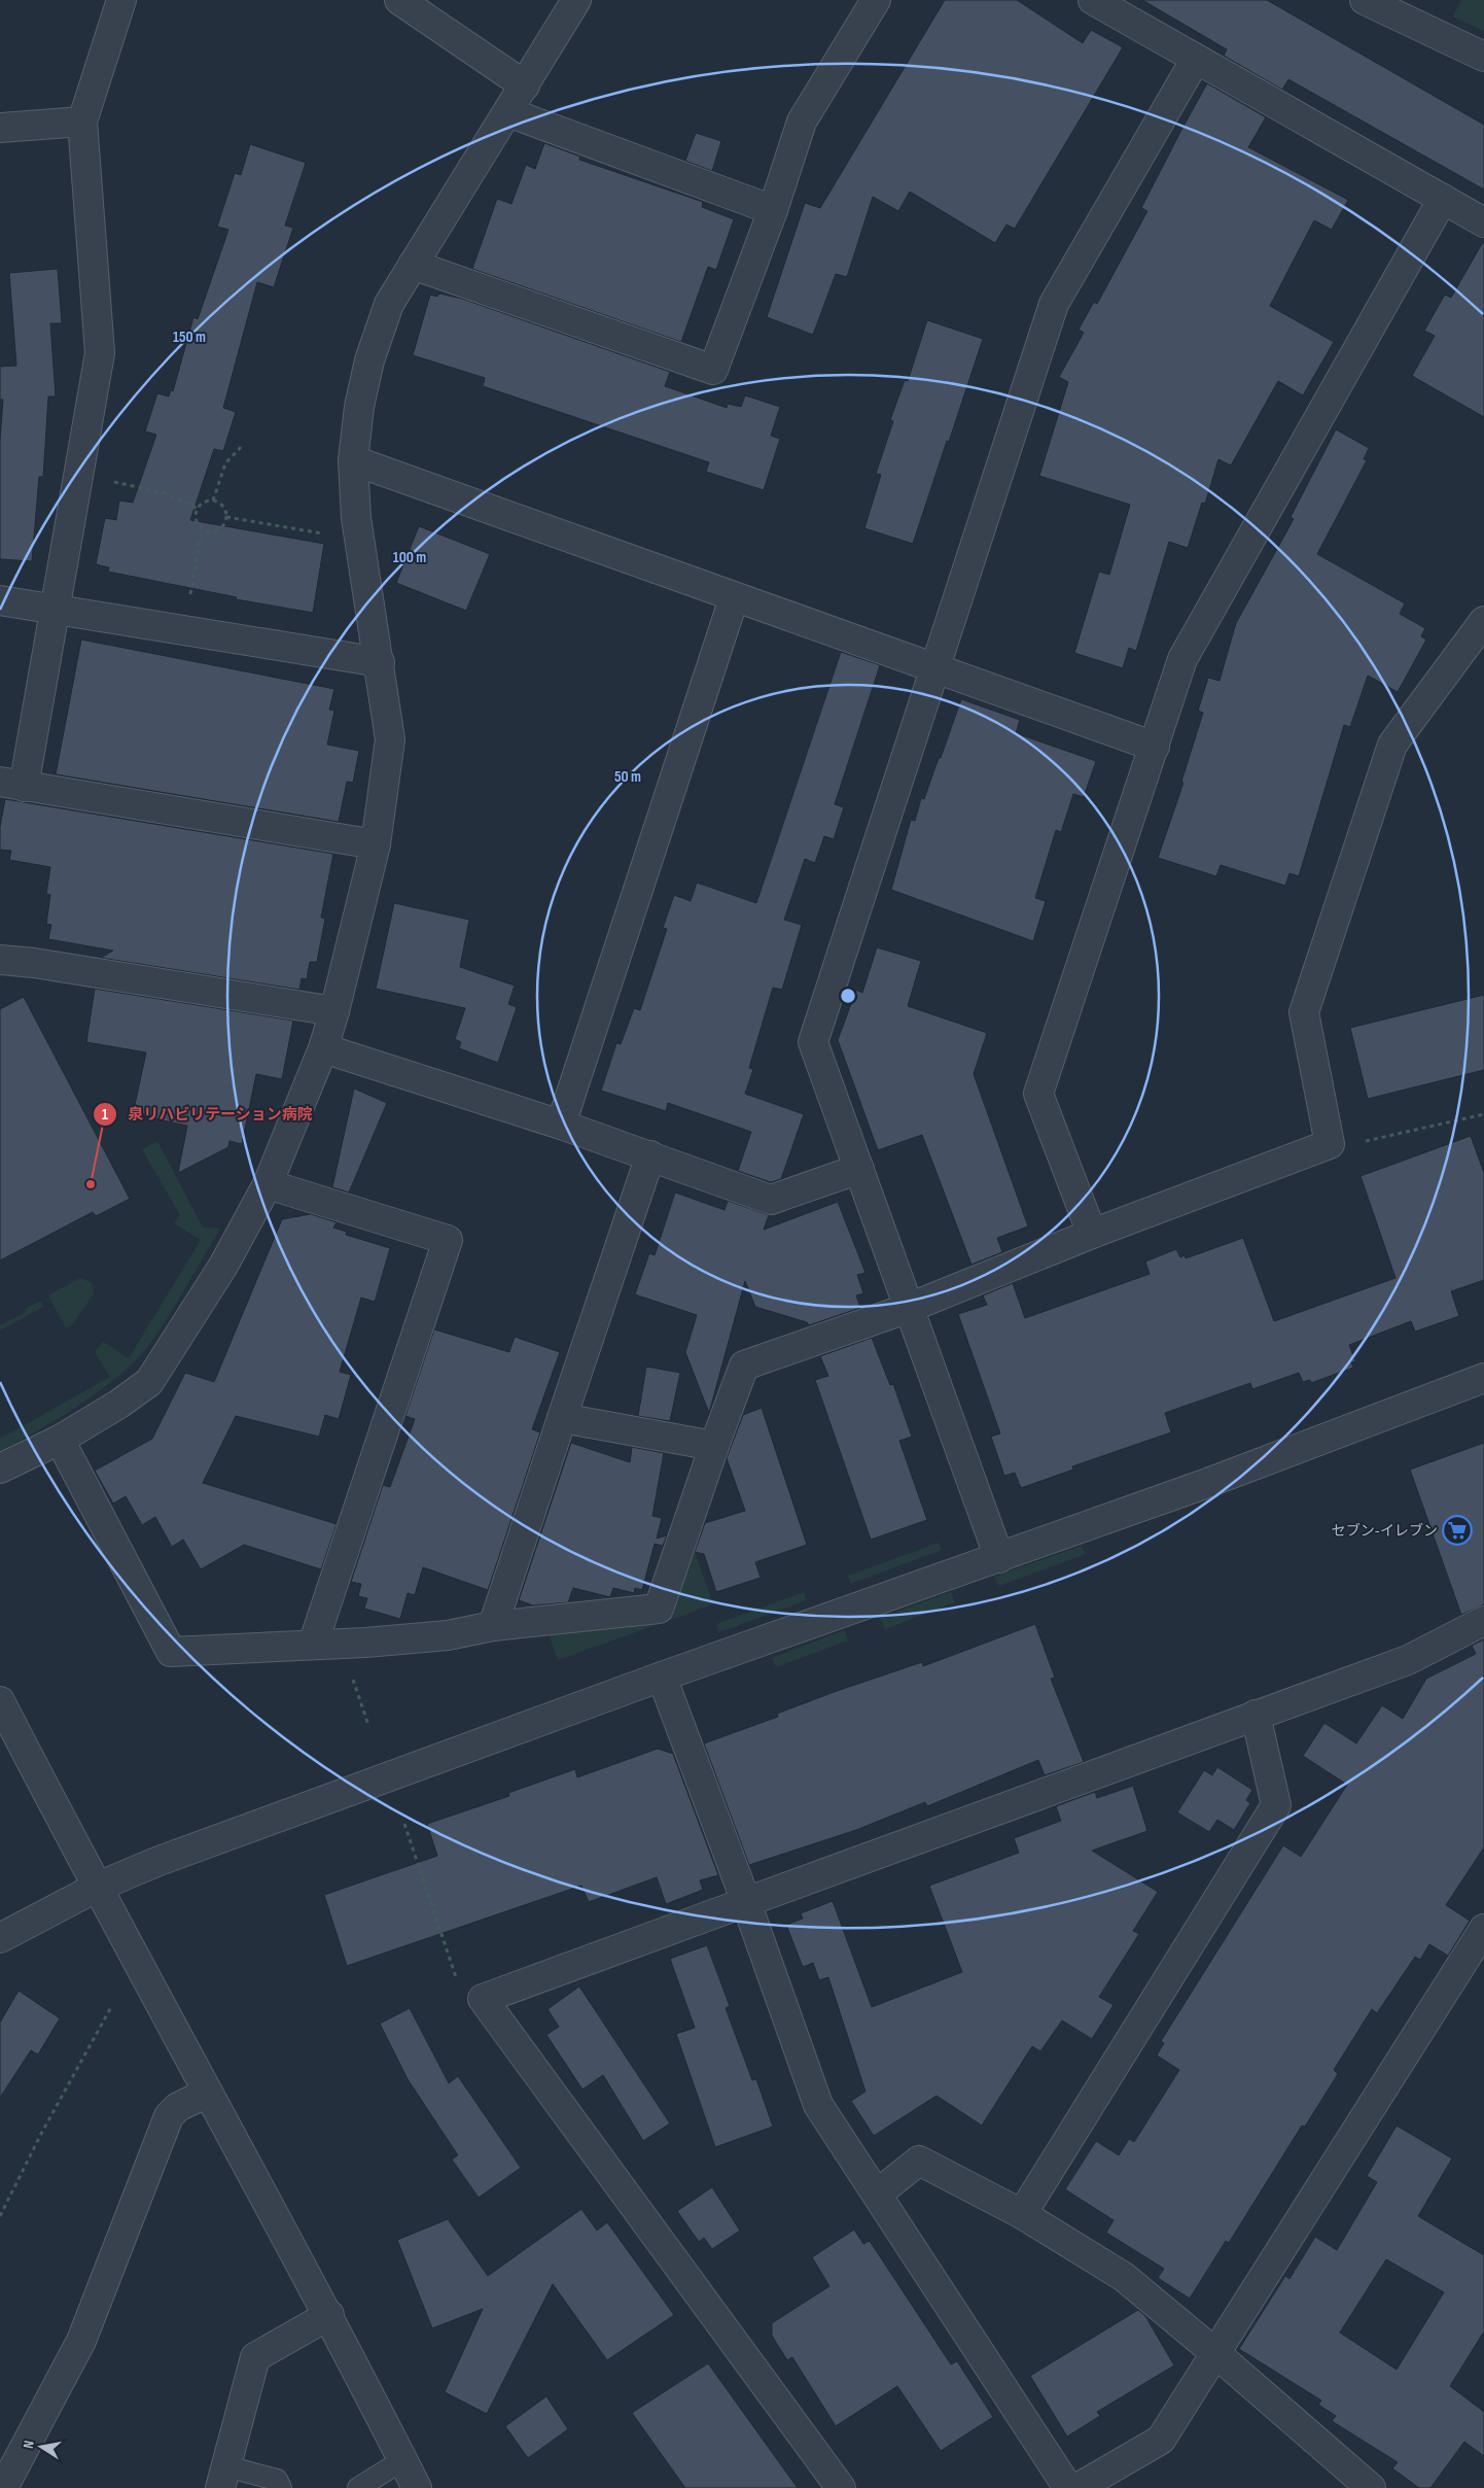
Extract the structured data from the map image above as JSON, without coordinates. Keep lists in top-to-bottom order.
{
  "places": {
    "other": ["泉リハビリテーション病院"],
    "supermarket": ["セブン-イレブン"]
  },
  "north": "left",
  "rings": ["150 m", "100 m", "50 m"]
}
